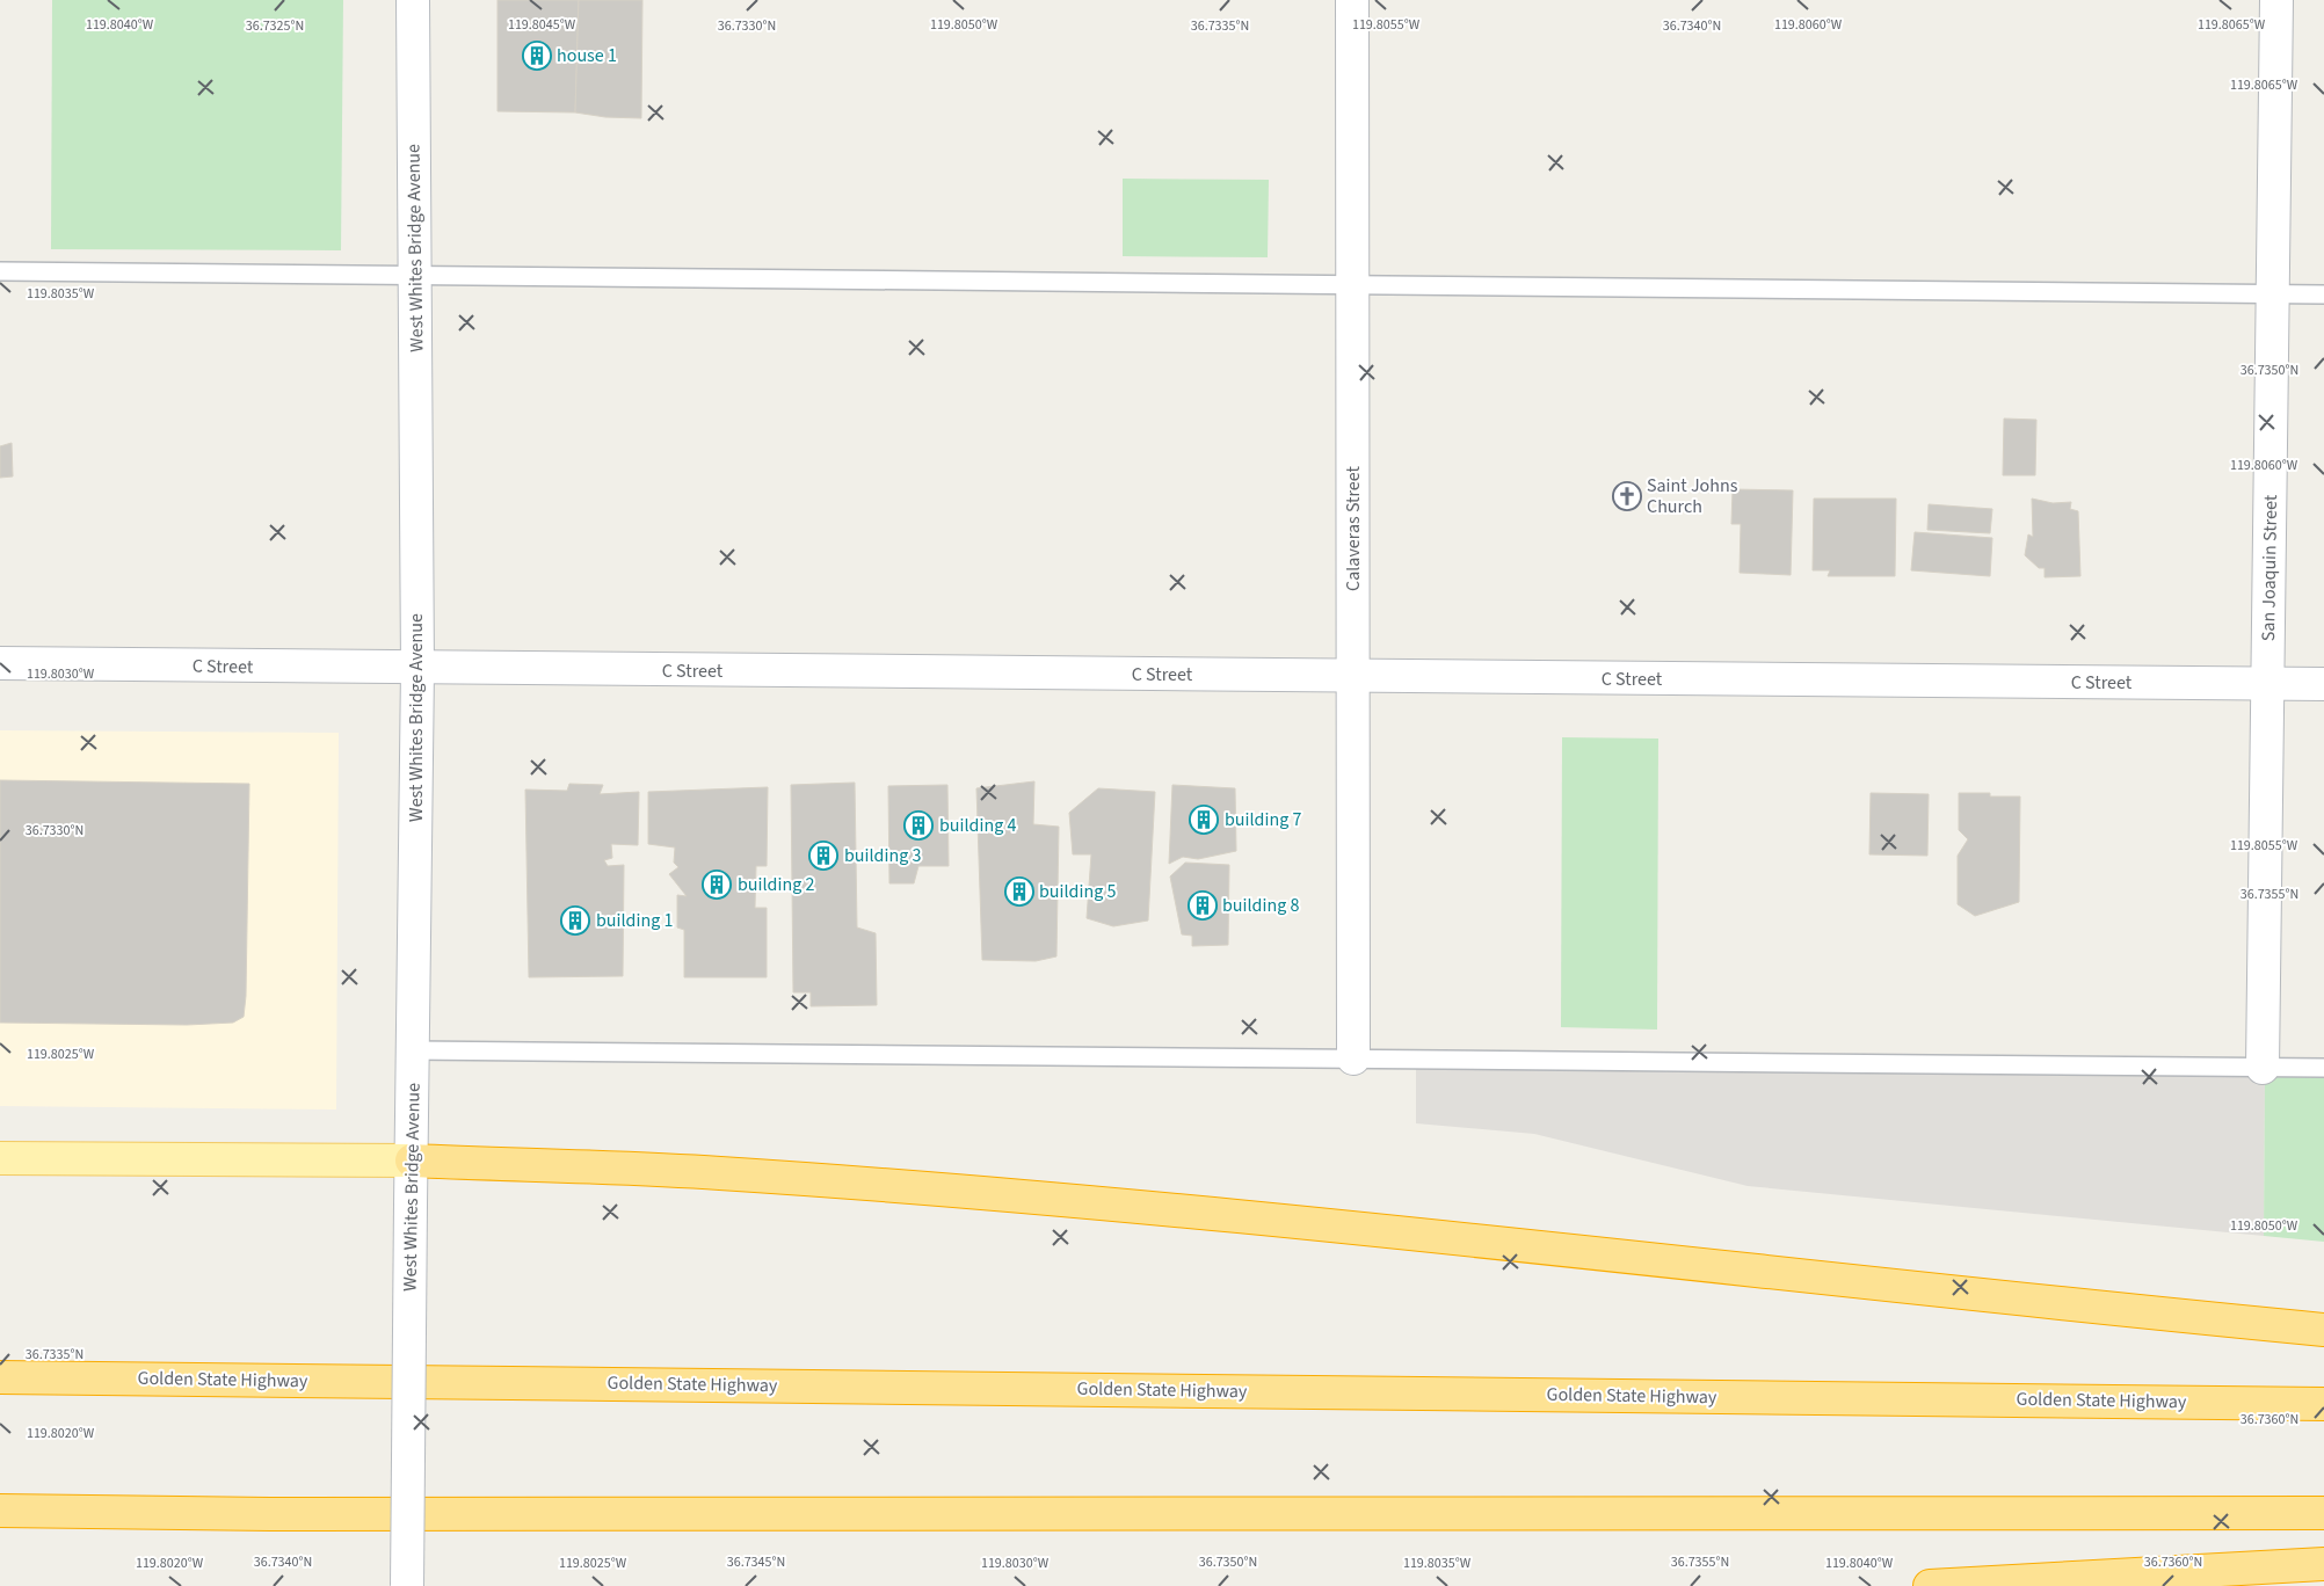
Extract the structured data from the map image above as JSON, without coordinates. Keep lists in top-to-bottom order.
{
  "streets": {
    "highway": ["Golden State Highway"],
    "street": [
      "West Whites Bridge Avenue",
      "Calaveras Street",
      "San Joaquin Street",
      "C Street"
    ]
  },
  "crossings": [
    ["West Whites Bridge Avenue", "C Street"],
    ["Calaveras Street", "C Street"],
    ["San Joaquin Street", "C Street"]
  ],
  "places": {
    "building": [
      "house 1",
      "building 7",
      "building 4",
      "building 3",
      "building 2",
      "building 5",
      "building 8",
      "building 1"
    ],
    "church": ["Saint Johns Church"]
  },
  "coordinates": [
    "119.8040°W",
    "119.8045°W",
    "119.8050°W",
    "119.8055°W",
    "119.8060°W",
    "119.8065°W",
    "36.7325°N",
    "36.7330°N",
    "36.7335°N",
    "36.7340°N",
    "119.8035°W",
    "36.7350°N",
    "119.8030°W",
    "36.7355°N",
    "119.8025°W",
    "36.7360°N",
    "119.8020°W",
    "36.7345°N"
  ]
}
